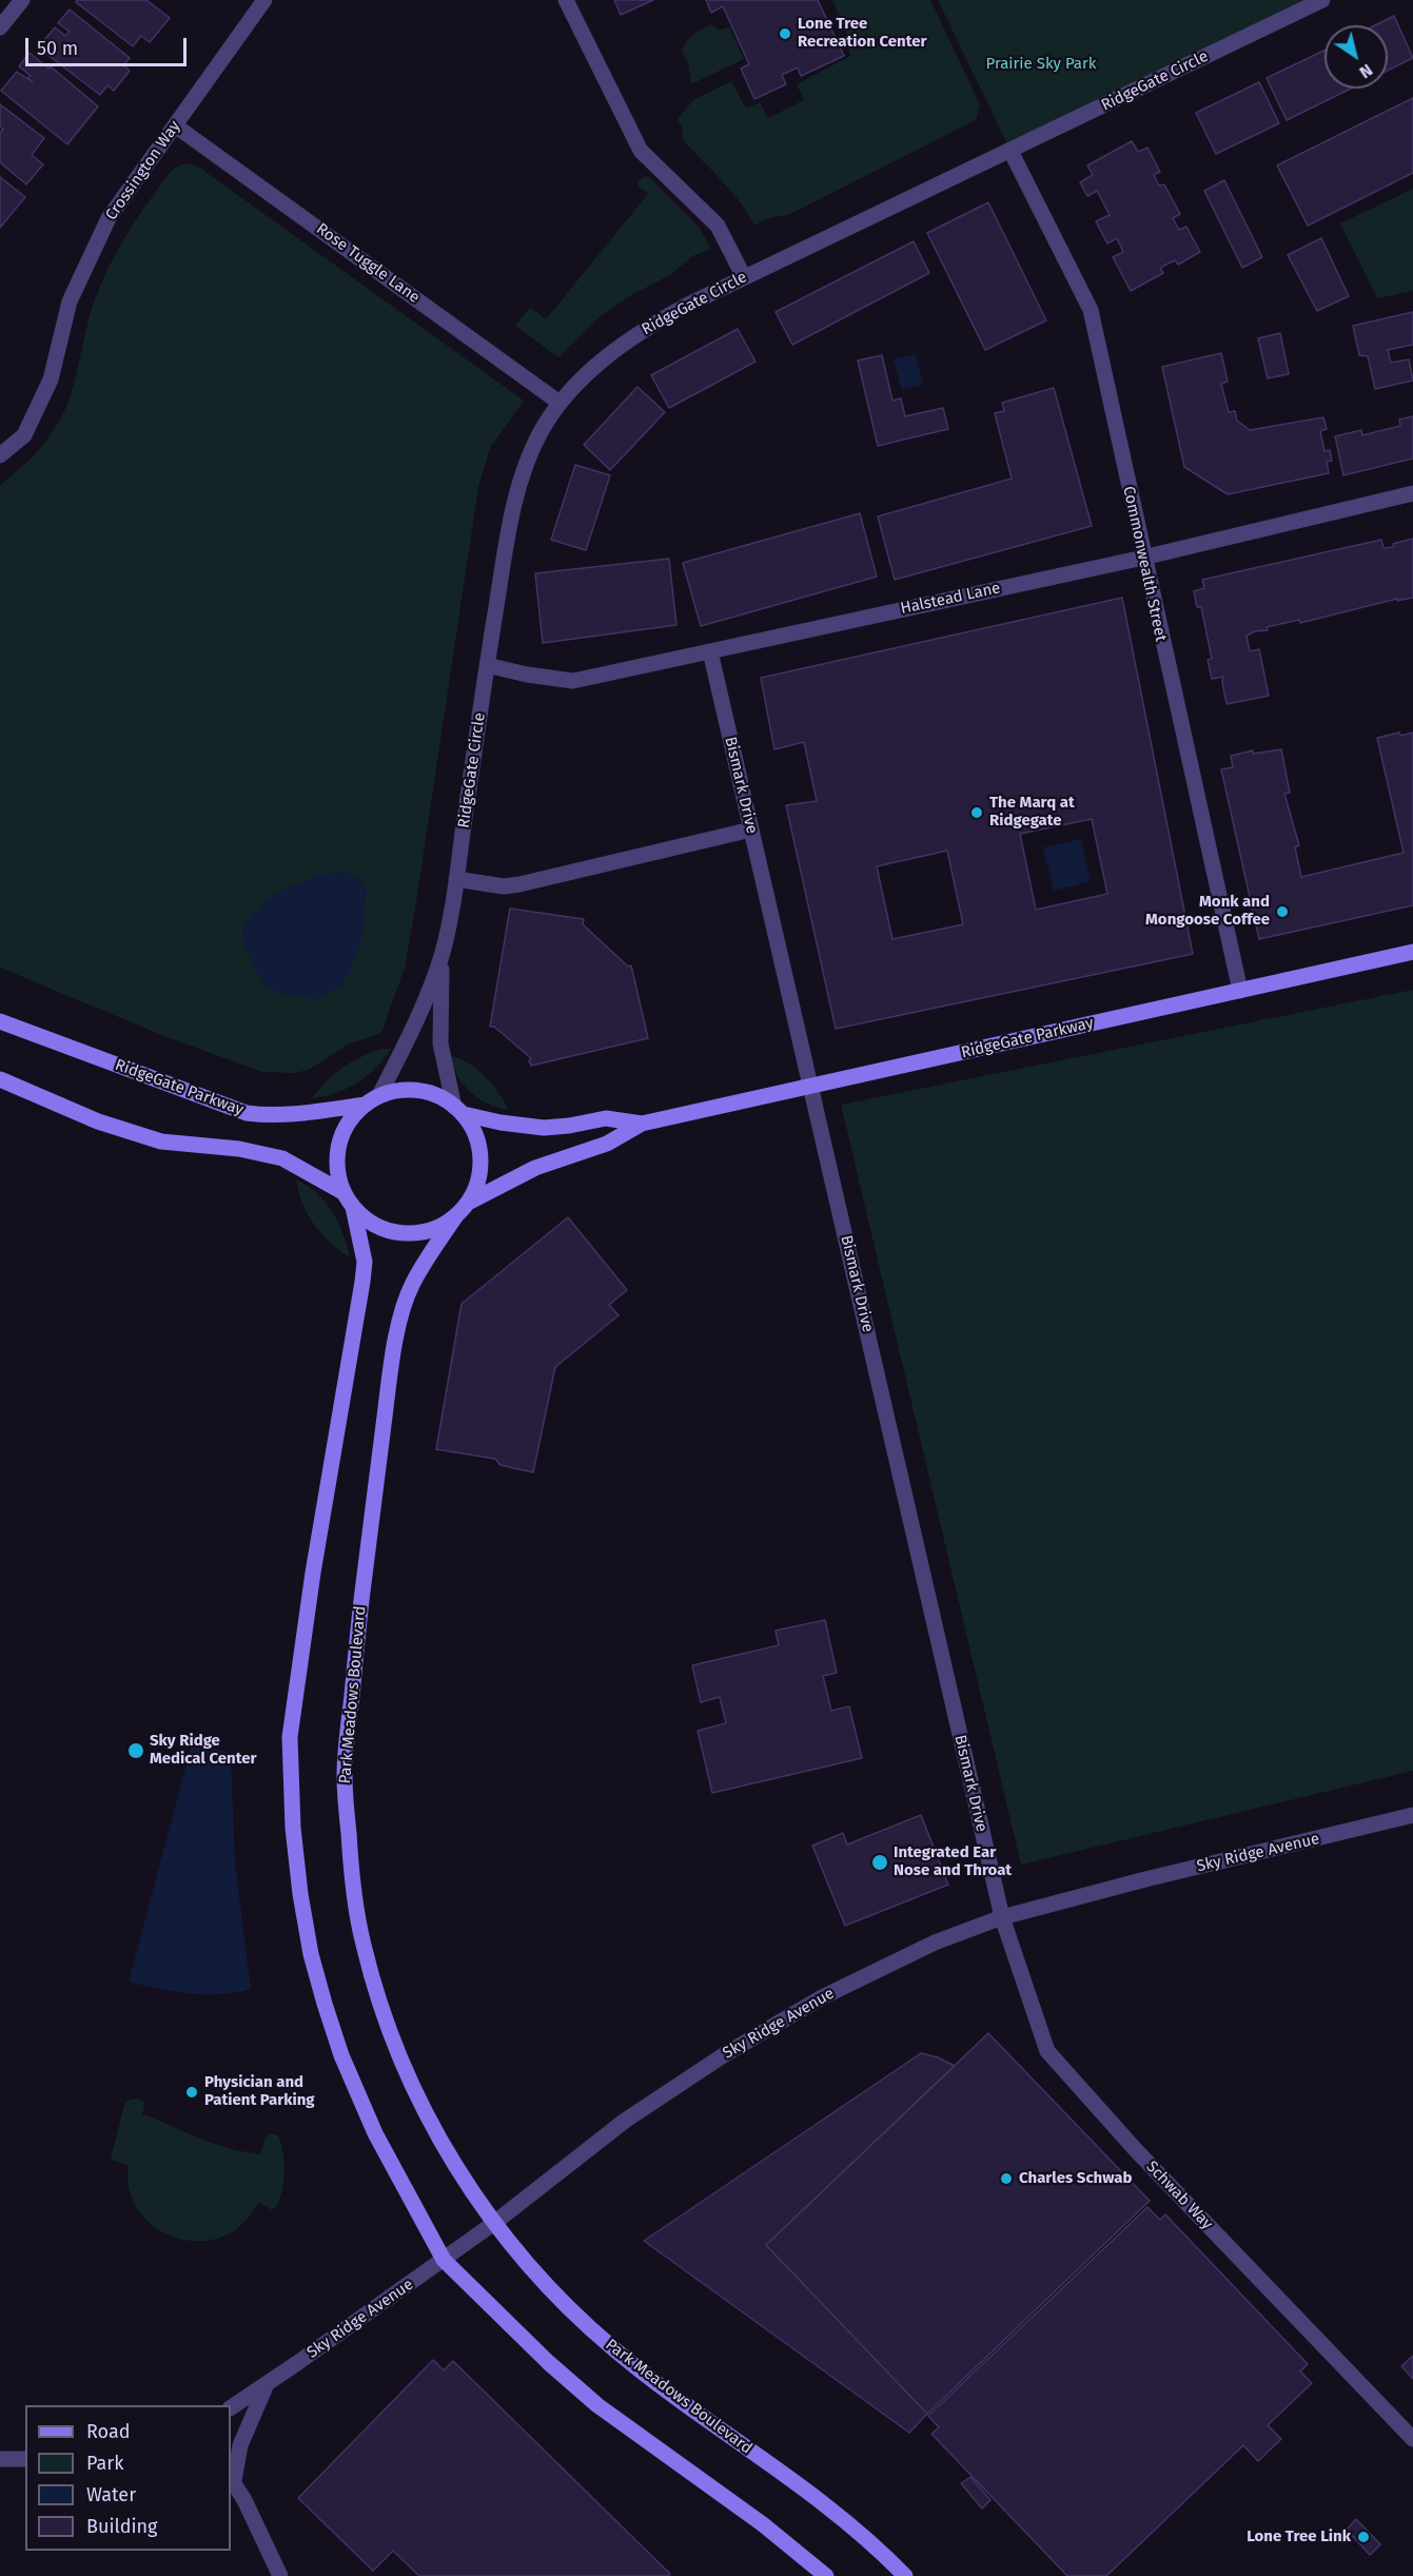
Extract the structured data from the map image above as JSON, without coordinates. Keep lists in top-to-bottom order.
{
  "streets": {
    "main road": ["RidgeGate Parkway", "Park Meadows Boulevard"],
    "street": [
      "RidgeGate Circle",
      "Crossington Way",
      "Rose Tuggle Lane",
      "Commonwealth Street",
      "Halstead Lane",
      "Bismark Drive",
      "Sky Ridge Avenue",
      "Schwab Way"
    ]
  },
  "crossings": [
    ["RidgeGate Circle", "Rose Tuggle Lane"],
    ["RidgeGate Circle", "Commonwealth Street"],
    ["RidgeGate Circle", "Halstead Lane"],
    ["RidgeGate Circle", "RidgeGate Parkway"],
    ["RidgeGate Circle", "Park Meadows Boulevard"],
    ["Crossington Way", "Rose Tuggle Lane"],
    ["Commonwealth Street", "Halstead Lane"],
    ["Commonwealth Street", "RidgeGate Parkway"],
    ["Halstead Lane", "Bismark Drive"],
    ["Bismark Drive", "RidgeGate Parkway"],
    ["Bismark Drive", "Sky Ridge Avenue"],
    ["Bismark Drive", "Schwab Way"],
    ["RidgeGate Parkway", "Park Meadows Boulevard"],
    ["Park Meadows Boulevard", "Sky Ridge Avenue"],
    ["Sky Ridge Avenue", "Schwab Way"]
  ],
  "parks": ["Prairie Sky Park"],
  "places": [
    "Lone Tree Recreation Center",
    "The Marq at Ridgegate",
    "Monk and Mongoose Coffee",
    "Sky Ridge Medical Center",
    "Integrated Ear Nose and Throat",
    "Physician and Patient Parking",
    "Charles Schwab",
    "Lone Tree Link"
  ],
  "legend": [
    "Road",
    "Park",
    "Water",
    "Building"
  ],
  "scale_bar": "50 m",
  "north": "bottom right"
}
